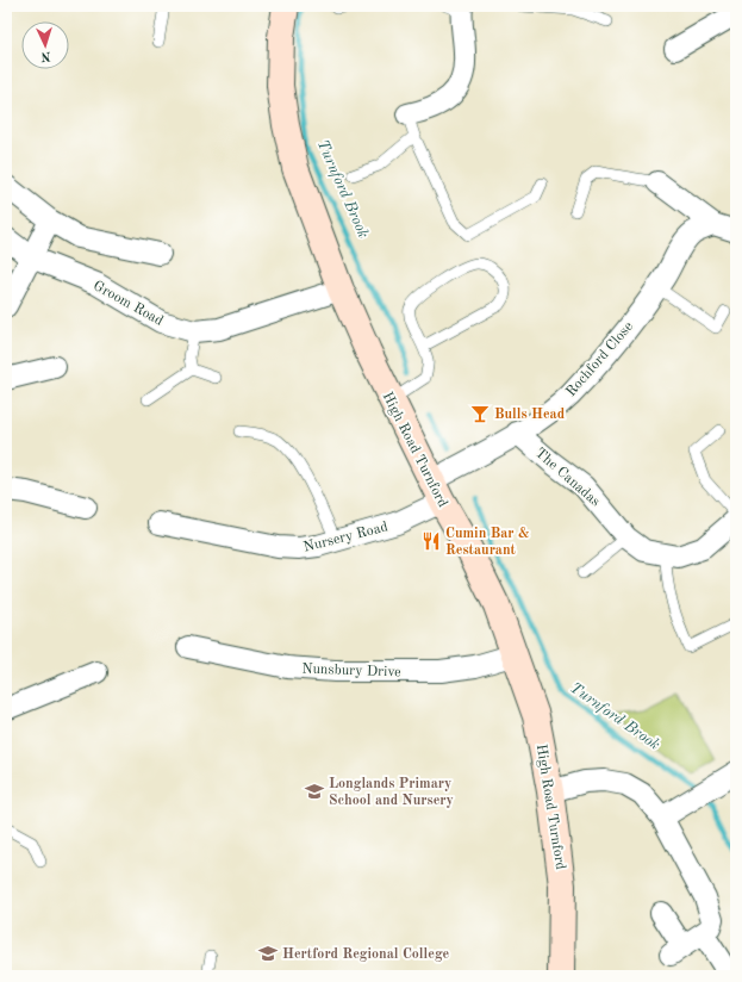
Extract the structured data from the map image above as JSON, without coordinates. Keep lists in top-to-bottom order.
{
  "streets": {
    "main road": ["High Road Turnford"],
    "street": [
      "Groom Road",
      "Rochford Close",
      "The Canadas",
      "Nursery Road",
      "Nunsbury Drive"
    ]
  },
  "crossings": [
    ["Groom Road", "High Road Turnford"],
    ["Rochford Close", "High Road Turnford"],
    ["Rochford Close", "The Canadas"],
    ["Rochford Close", "Nursery Road"],
    ["High Road Turnford", "Nursery Road"],
    ["High Road Turnford", "Nunsbury Drive"]
  ],
  "water": ["Turnford Brook"],
  "places": {
    "bar": ["Bulls Head"],
    "restaurant": ["Cumin Bar & Restaurant"],
    "school or university": ["Longlands Primary School and Nursery", "Hertford Regional College"]
  },
  "north": "bottom"
}
